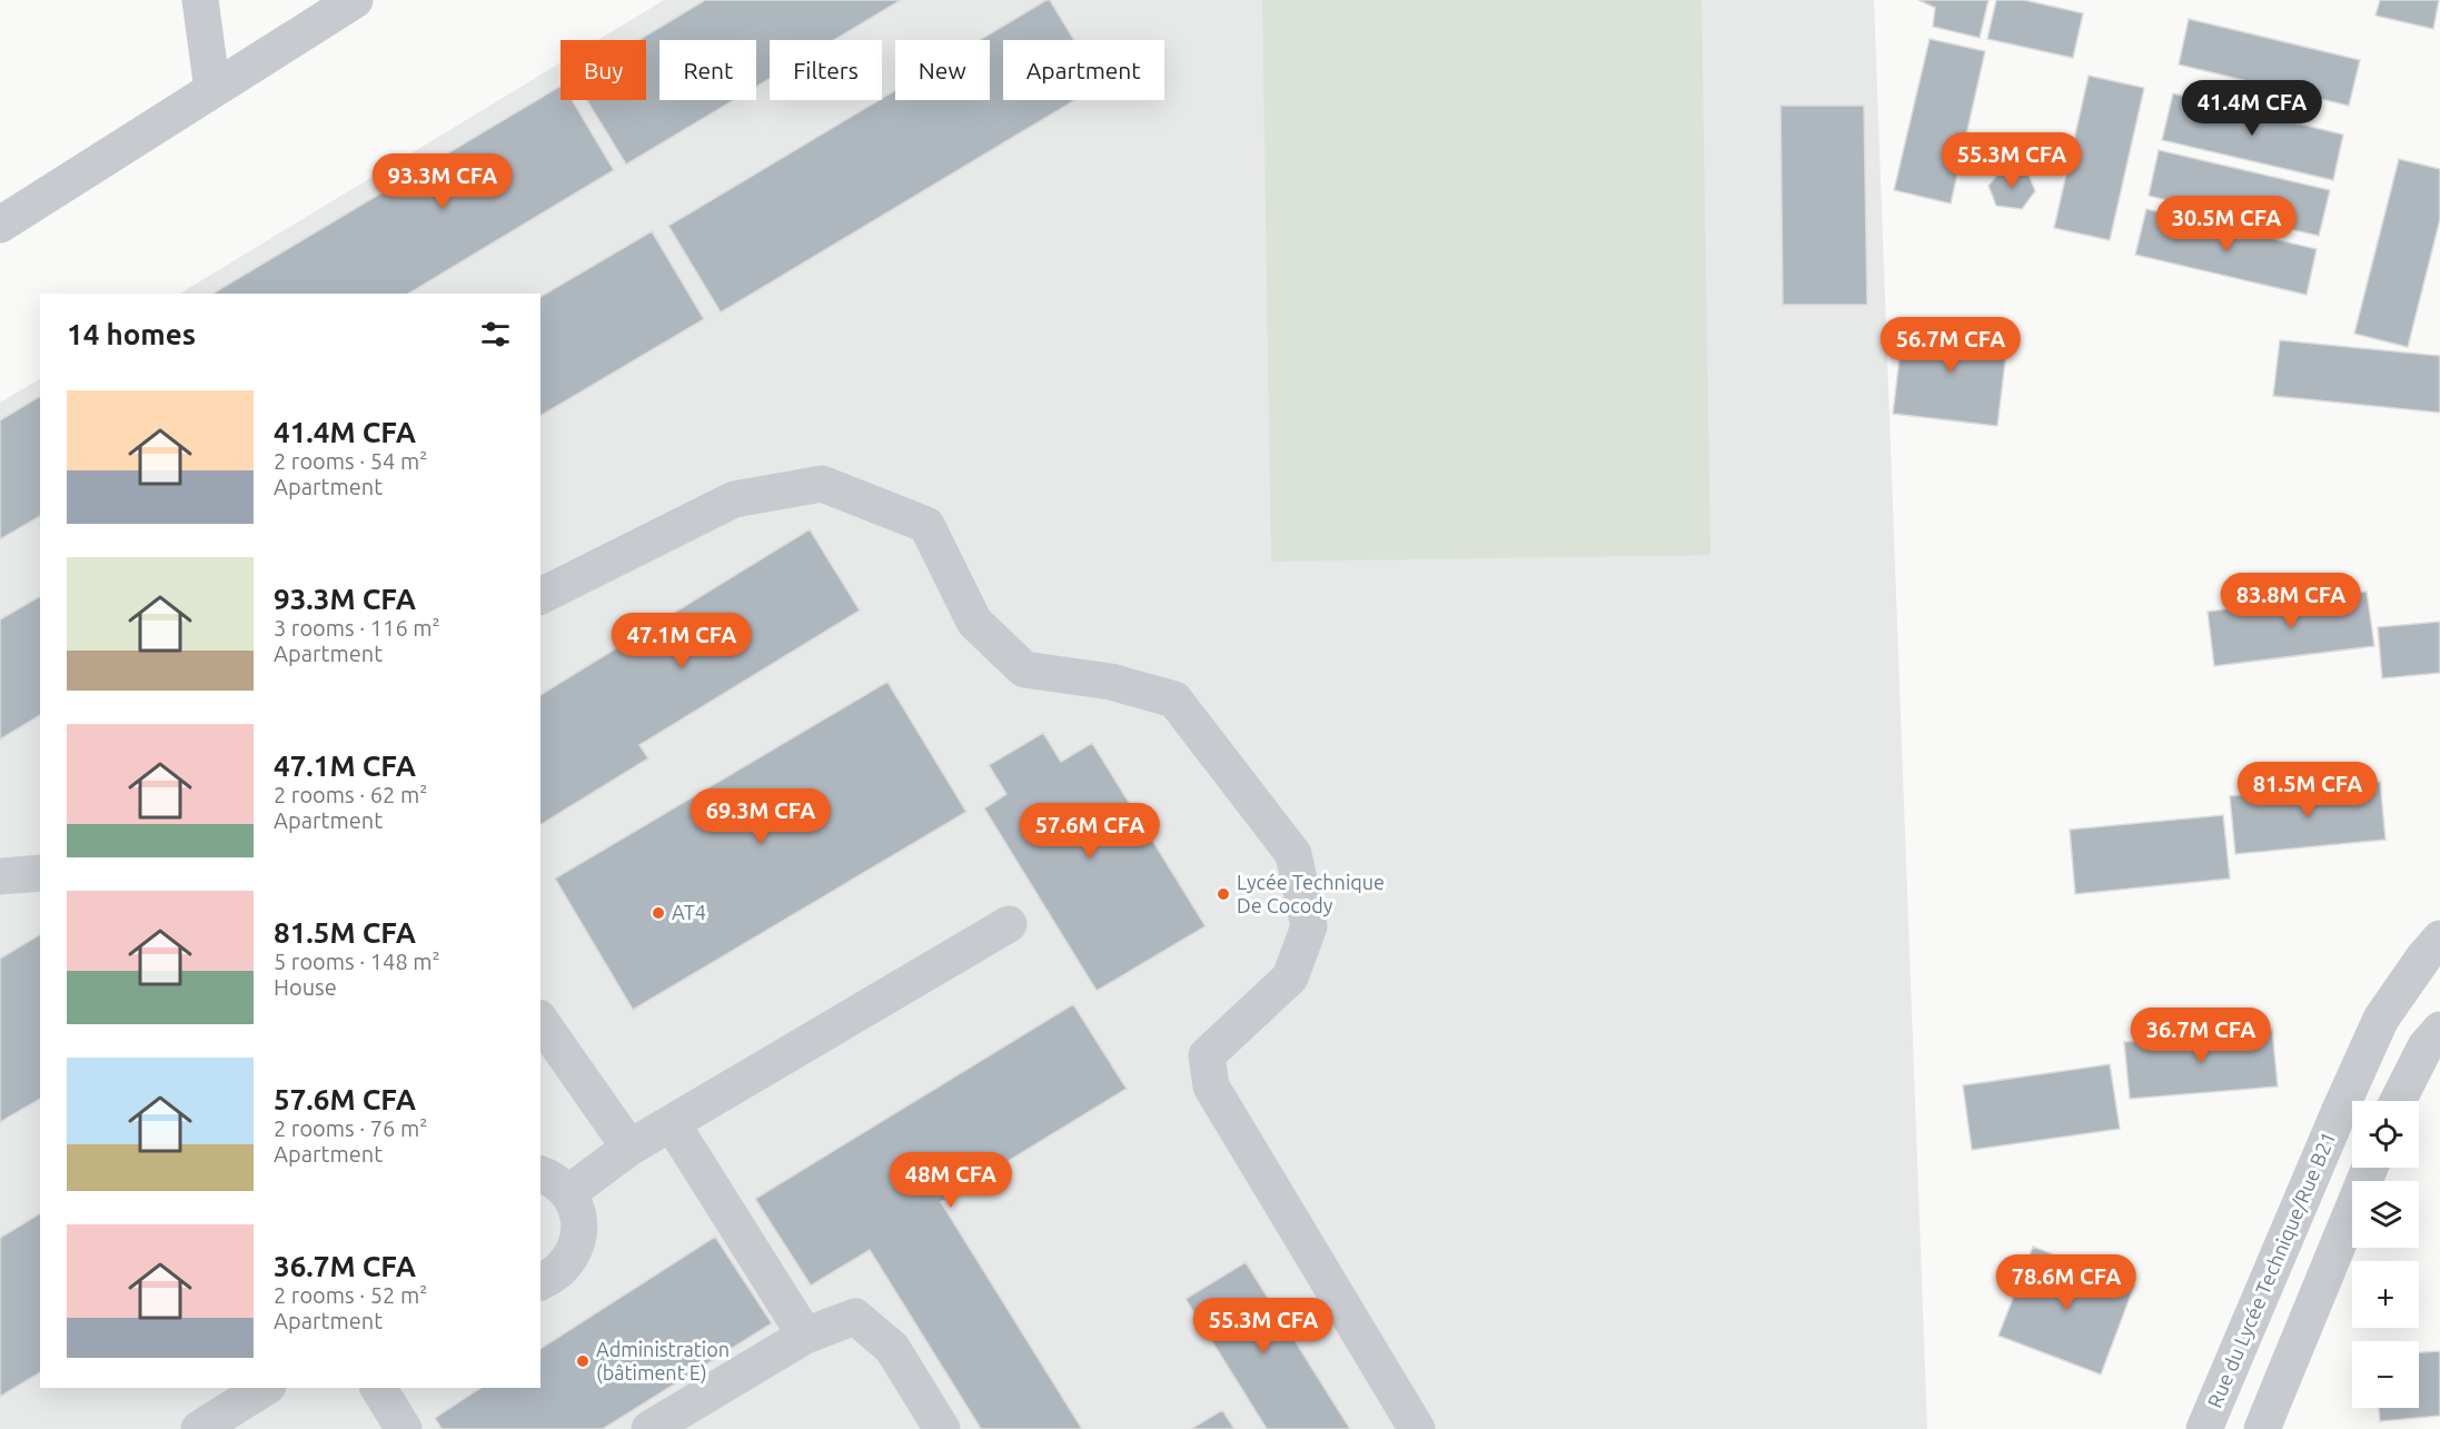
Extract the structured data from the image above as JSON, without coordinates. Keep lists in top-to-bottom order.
{
  "streets": {
    "street": ["Rue du Lycée Technique/Rue B21"]
  },
  "places": ["Lycée Technique De Cocody", "AT4", "Administration (bâtiment E)"],
  "page": {
    "chip": [
      "Buy",
      "Rent",
      "Filters",
      "New",
      "Apartment"
    ],
    "price": [
      "41.4M CFA",
      "55.3M CFA",
      "93.3M CFA",
      "30.5M CFA",
      "56.7M CFA",
      "83.8M CFA",
      "47.1M CFA",
      "81.5M CFA",
      "69.3M CFA",
      "57.6M CFA",
      "36.7M CFA",
      "48M CFA",
      "78.6M CFA",
      "55.3M CFA"
    ],
    "heading": "14 homes",
    "list": [
      {
        "name": "41.4M CFA",
        "note": "2 rooms · 54 m² · Apartment"
      },
      {
        "name": "93.3M CFA",
        "note": "3 rooms · 116 m² · Apartment"
      },
      {
        "name": "47.1M CFA",
        "note": "2 rooms · 62 m² · Apartment"
      },
      {
        "name": "81.5M CFA",
        "note": "5 rooms · 148 m² · House"
      },
      {
        "name": "57.6M CFA",
        "note": "2 rooms · 76 m² · Apartment"
      },
      {
        "name": "36.7M CFA",
        "note": "2 rooms · 52 m² · Apartment"
      }
    ],
    "map_buttons": ["+", "−"]
  }
}
